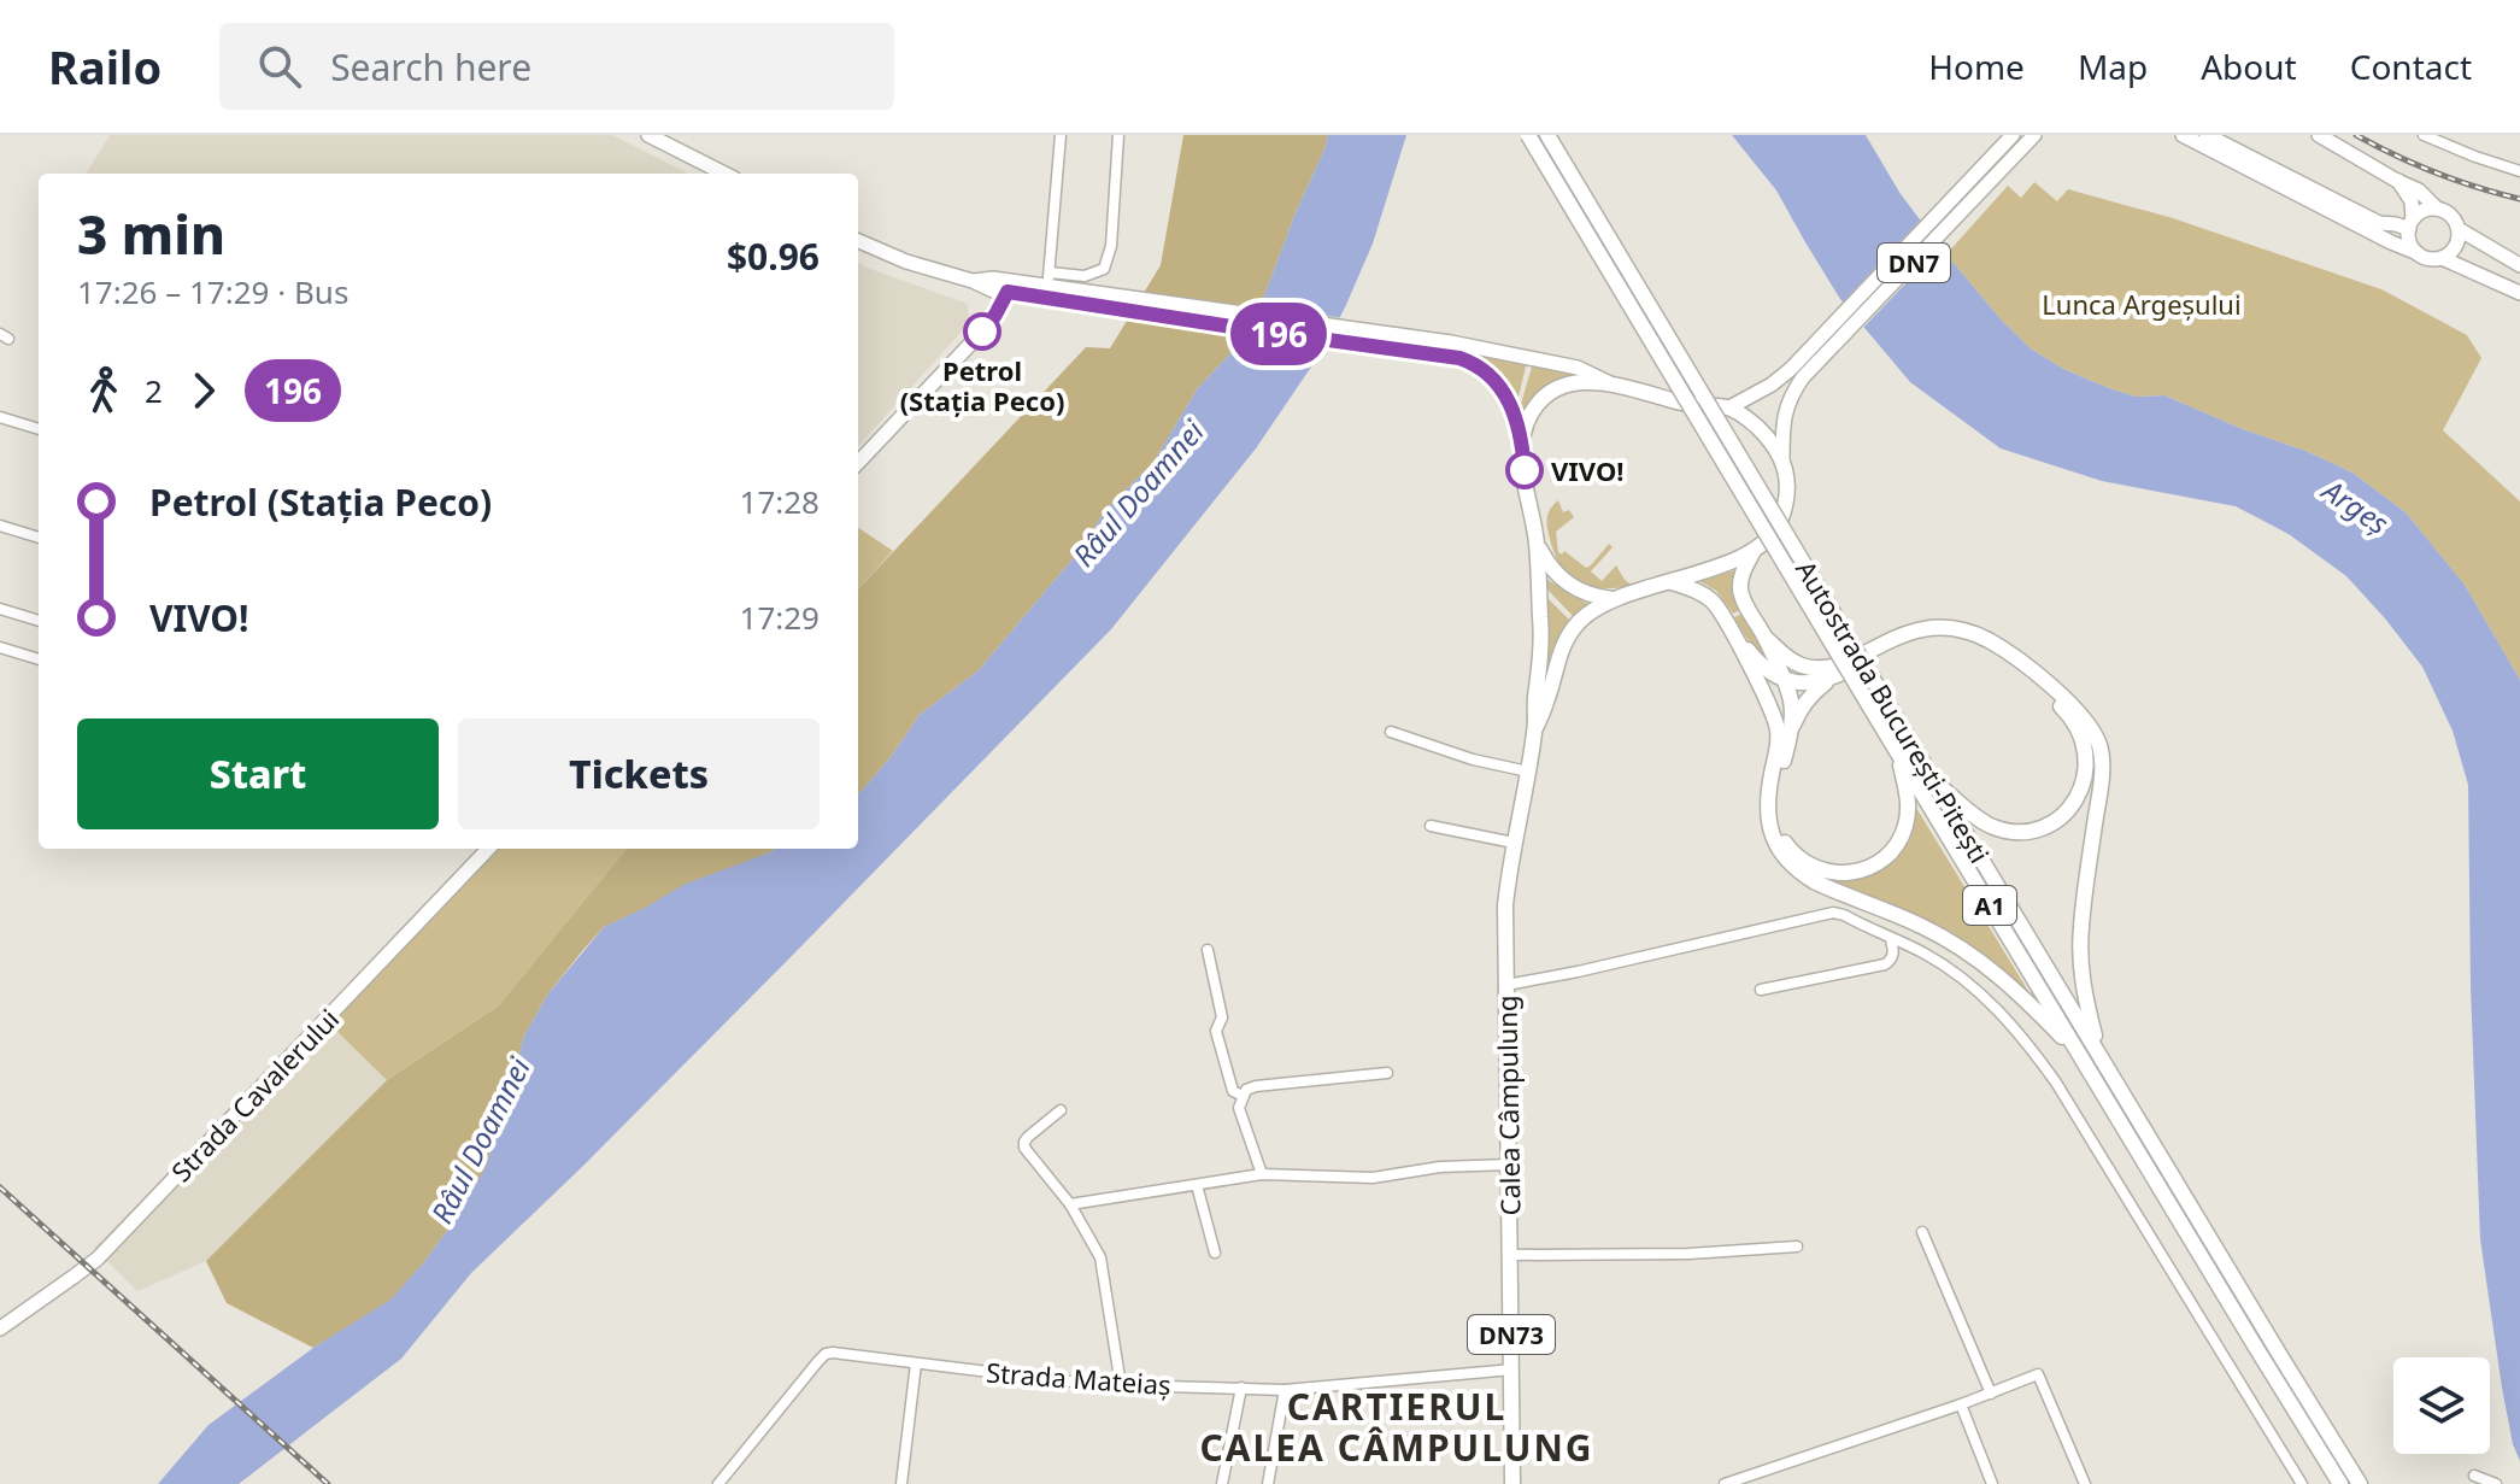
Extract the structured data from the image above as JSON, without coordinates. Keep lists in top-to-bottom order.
{
  "streets": {
    "highway": [
      "DN7",
      "Autostrada București-Pitești",
      "A1",
      "Calea Câmpulung",
      "DN73"
    ],
    "main road": ["Strada Cavalerului"],
    "street": ["Strada Mateiaș"]
  },
  "crossings": [
    ["DN7", "Calea Câmpulung"],
    ["Calea Câmpulung", "Strada Mateiaș"]
  ],
  "districts": ["CARTIERUL CALEA CÂMPULUNG"],
  "water": ["Râul Doamnei", "Argeș"],
  "parks": ["Lunca Argeșului"],
  "places": ["Petrol (Stația Peco)", "VIVO!"],
  "lines": ["bus line 196"],
  "page": {
    "header": "Railo",
    "search": "Search here",
    "nav": [
      "Home",
      "Map",
      "About",
      "Contact"
    ],
    "on_map": "196",
    "heading": ["3 min", "17:26 – 17:29 · Bus", "$0.96"],
    "legs": ["2", "196"],
    "list": [
      {
        "name": "Petrol (Stația Peco)",
        "value": "17:28"
      },
      {
        "name": "VIVO!",
        "value": "17:29"
      }
    ],
    "buttons": ["Start", "Tickets"]
  }
}
